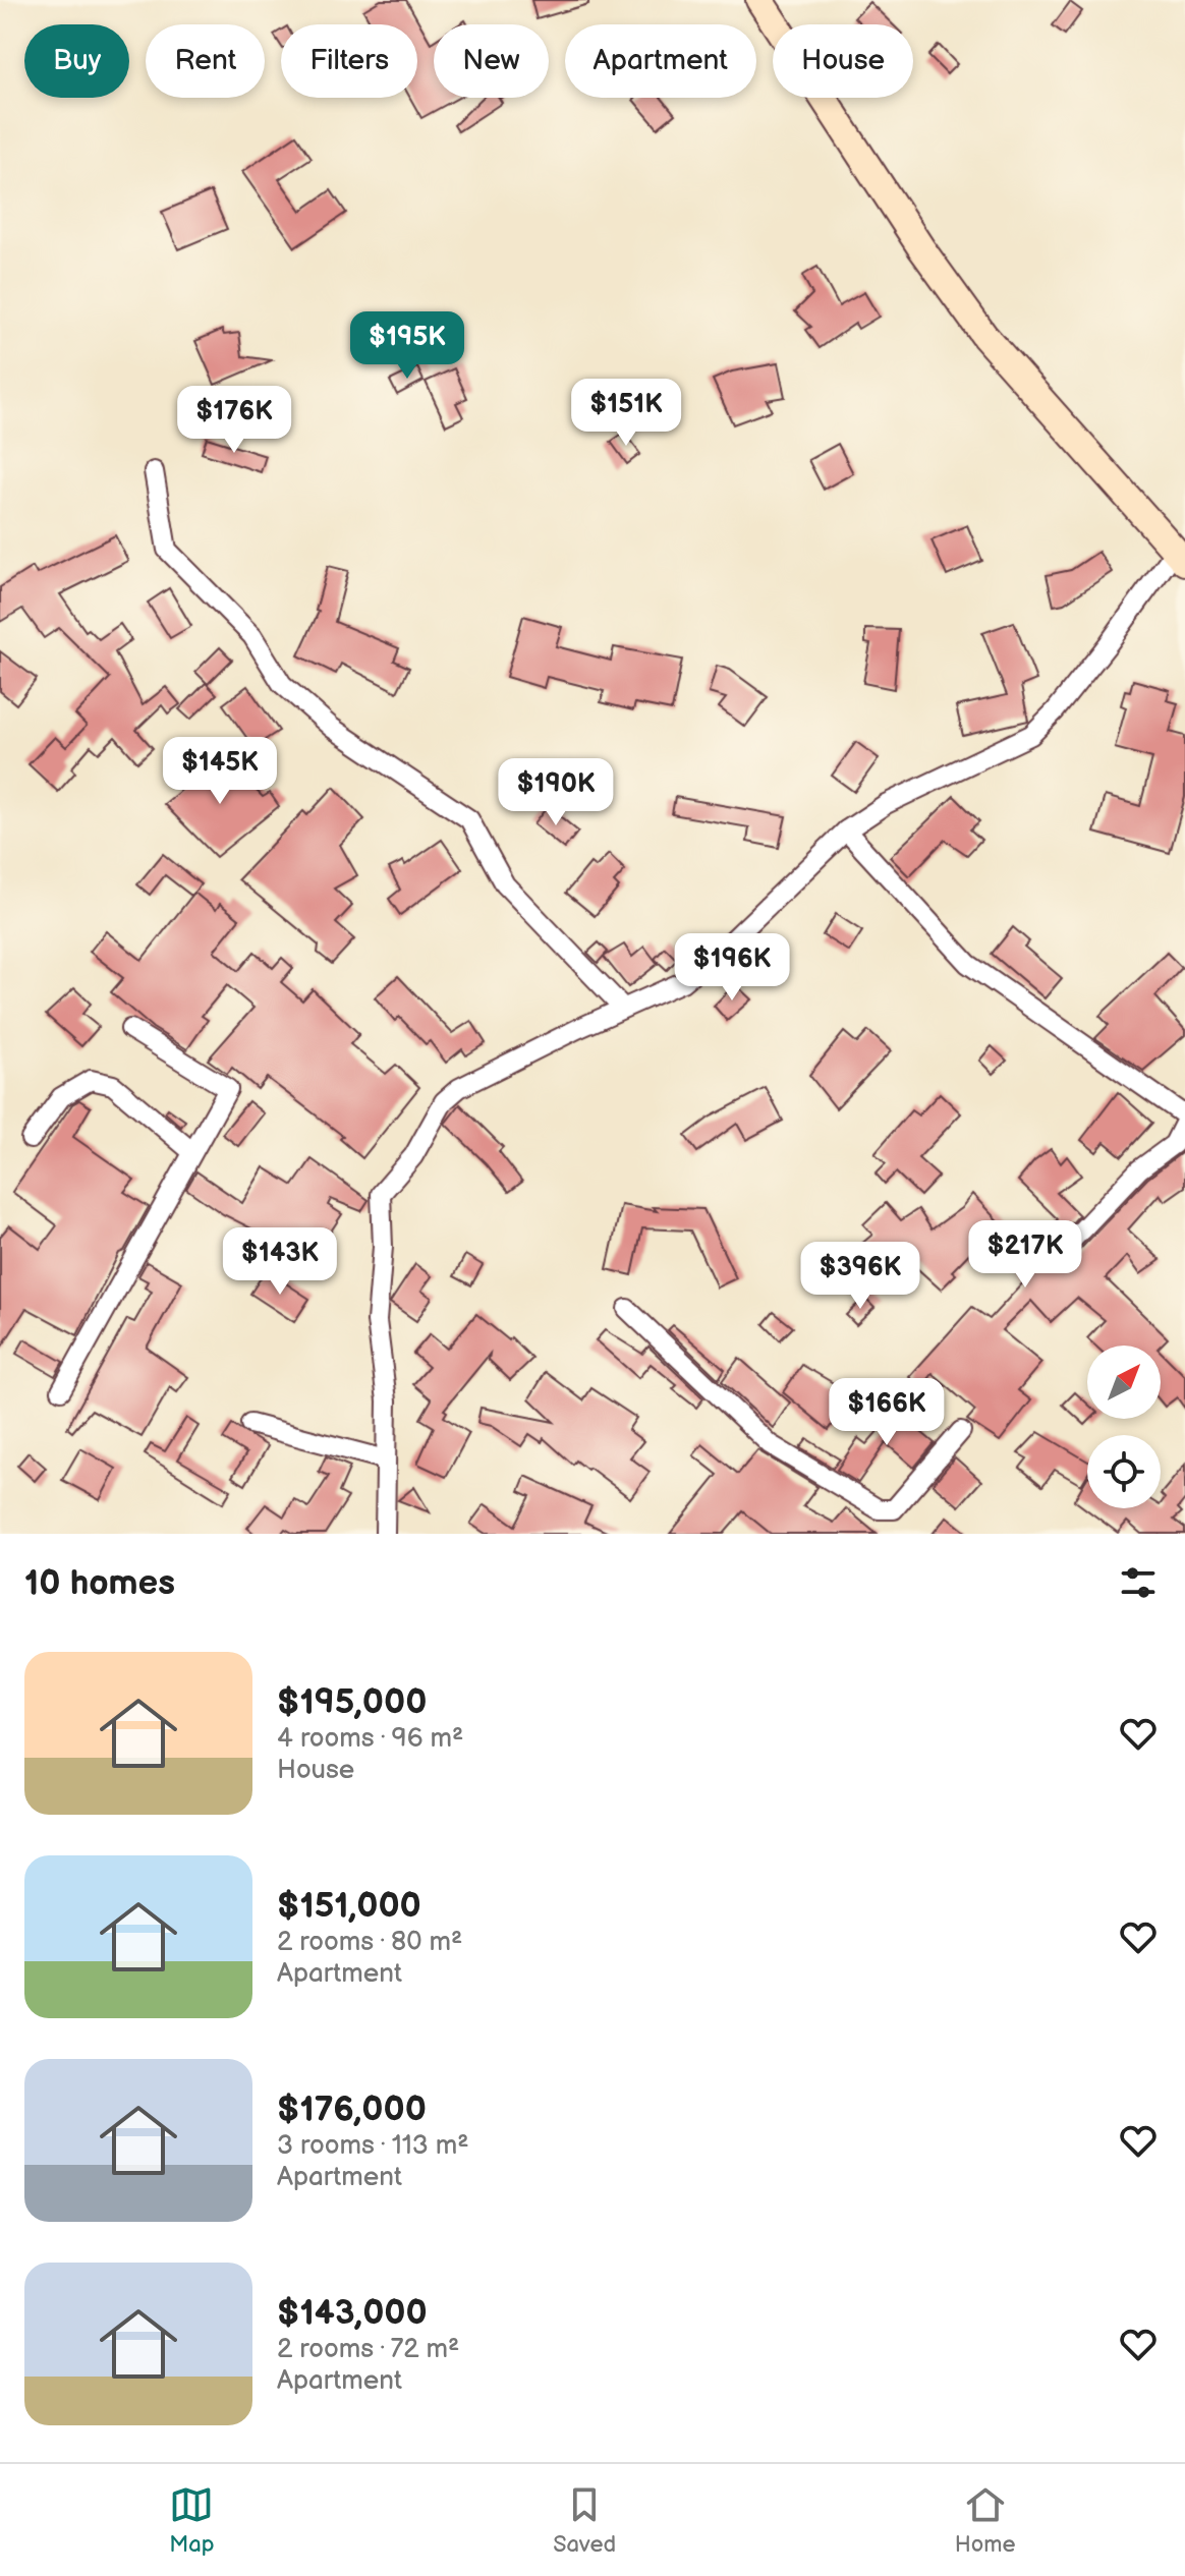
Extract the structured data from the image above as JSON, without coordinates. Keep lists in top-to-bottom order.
{
  "north": "top right",
  "page": {
    "chip": [
      "Buy",
      "Rent",
      "Filters",
      "New",
      "Apartment",
      "House"
    ],
    "price": [
      "$195K",
      "$151K",
      "$176K",
      "$145K",
      "$190K",
      "$196K",
      "$217K",
      "$143K",
      "$396K",
      "$166K"
    ],
    "heading": "10 homes",
    "list": [
      {
        "name": "$195,000",
        "note": "4 rooms · 96 m² · House"
      },
      {
        "name": "$151,000",
        "note": "2 rooms · 80 m² · Apartment"
      },
      {
        "name": "$176,000",
        "note": "3 rooms · 113 m² · Apartment"
      },
      {
        "name": "$143,000",
        "note": "2 rooms · 72 m² · Apartment"
      }
    ],
    "tabs": ["Map", "Saved", "Home"]
  }
}
